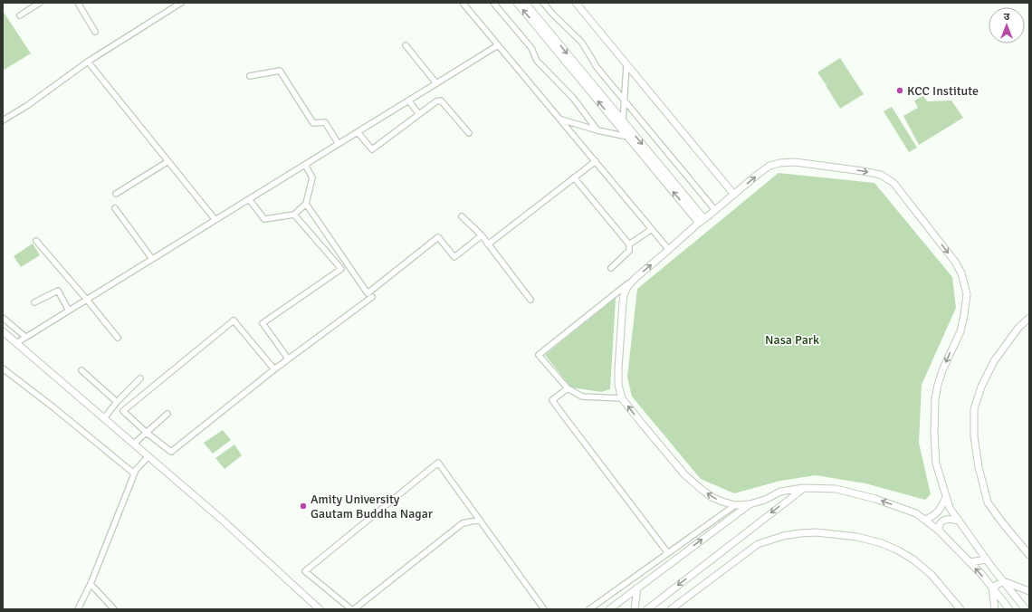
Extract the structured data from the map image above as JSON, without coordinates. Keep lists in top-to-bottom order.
{
  "parks": ["Nasa Park"],
  "places": ["KCC Institute", "Amity University Gautam Buddha Nagar"],
  "north": "top"
}
